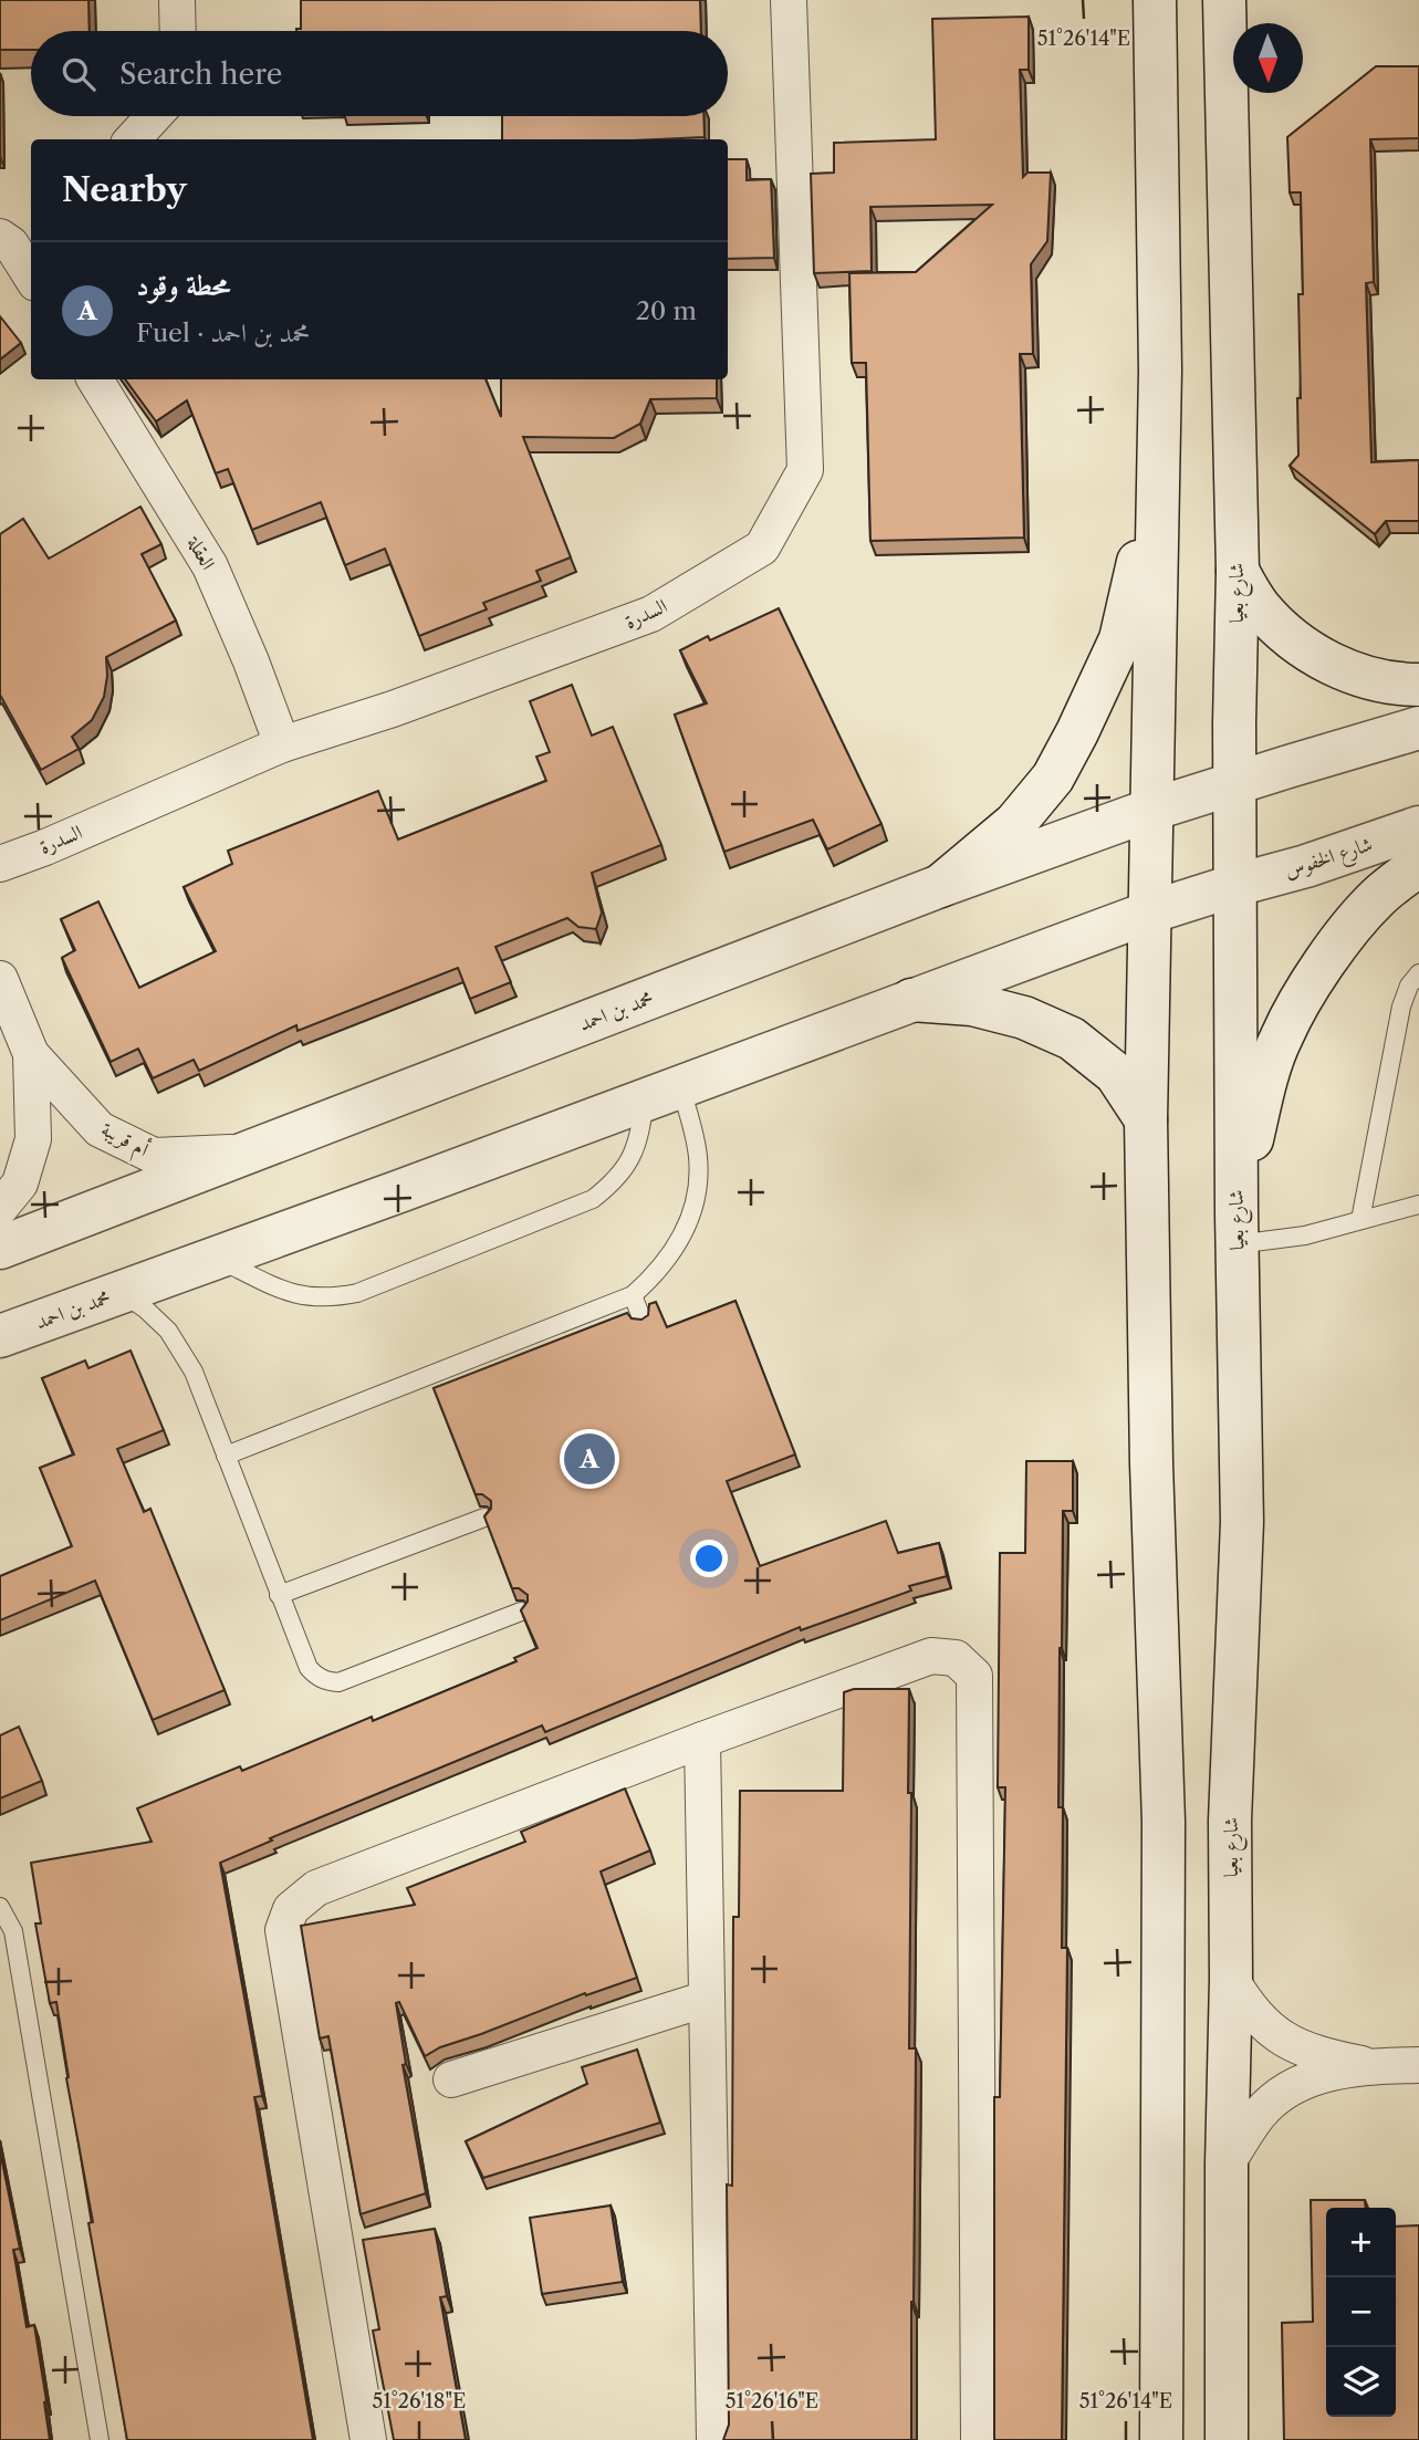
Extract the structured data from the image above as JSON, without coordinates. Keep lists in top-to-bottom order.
{
  "streets": {
    "main road": ["شارع بعيا", "شارع الخفوس", "محمد بن احمد"],
    "street": ["العقلة", "السدرة", "أم قريبة"]
  },
  "crossings": [
    ["العقلة", "السدرة"],
    ["شارع بعيا", "شارع الخفوس"],
    ["شارع بعيا", "محمد بن احمد"],
    ["شارع الخفوس", "محمد بن احمد"],
    ["محمد بن احمد", "أم قريبة"]
  ],
  "north": "bottom",
  "page": {
    "search": "Search here",
    "heading": "Nearby",
    "list": [
      {
        "mark": "A",
        "name": "محطة وقود",
        "note": "Fuel · محمد بن احمد",
        "value": "20 m"
      }
    ],
    "pins": "A",
    "map_buttons": ["+", "−"]
  },
  "coordinates": ["51°26'14\"E", "51°26'18\"E", "51°26'16\"E"]
}
